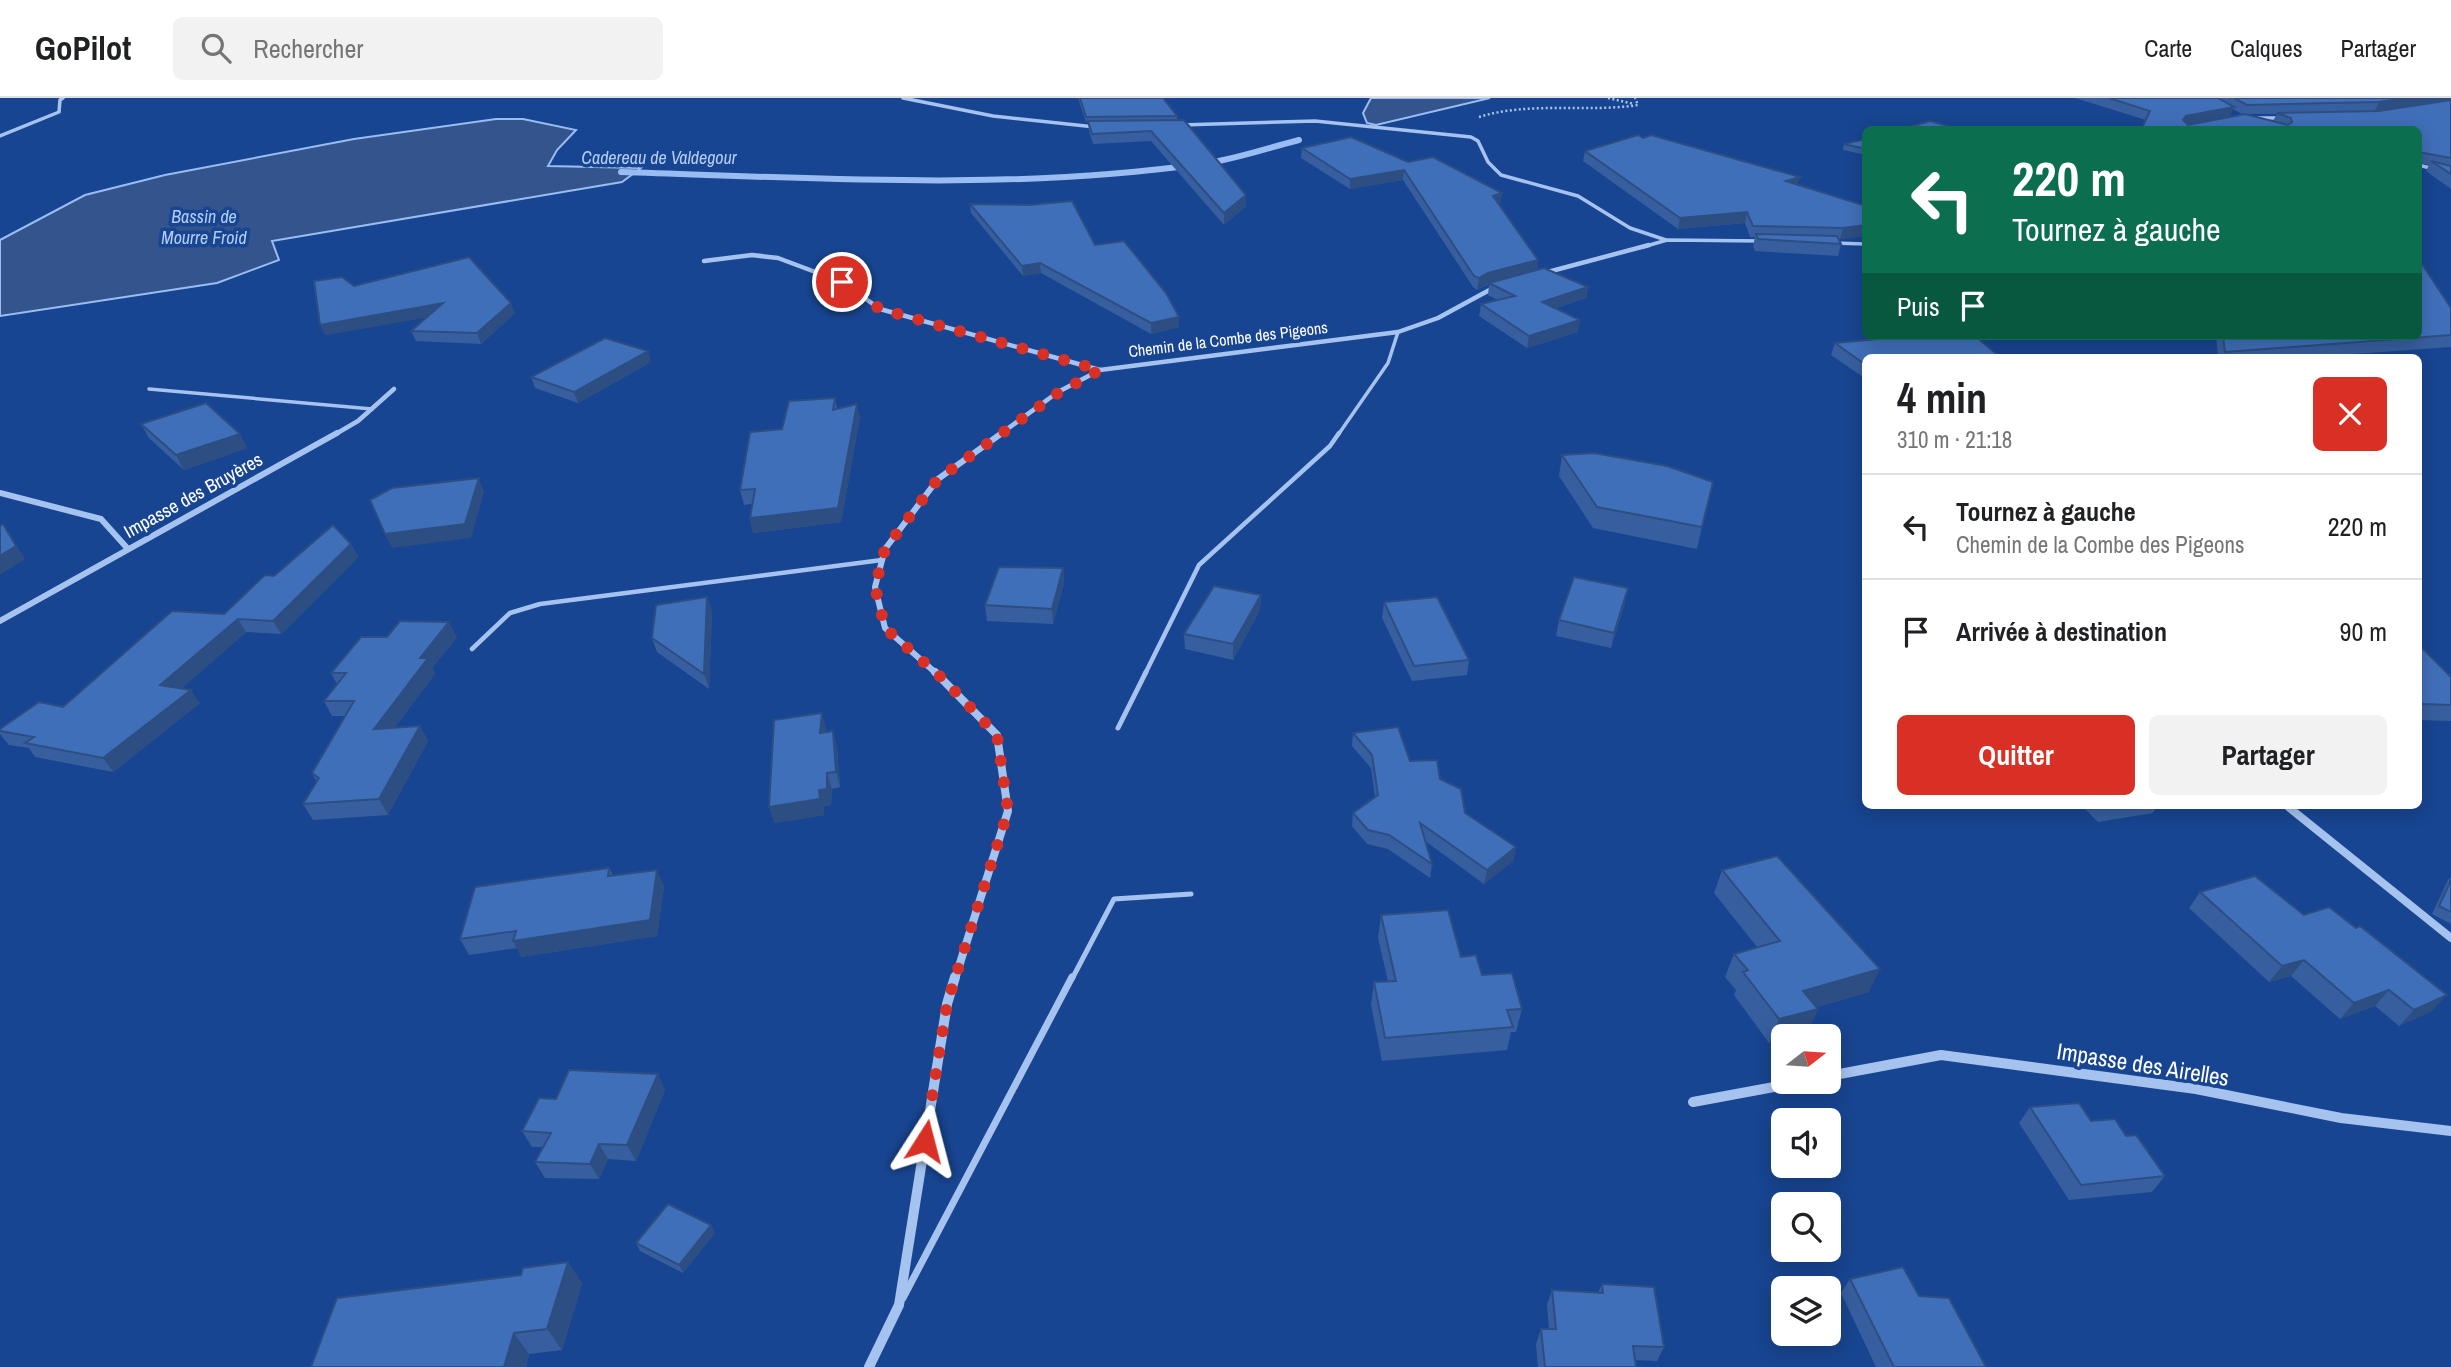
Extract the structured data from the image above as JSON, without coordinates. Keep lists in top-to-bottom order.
{
  "streets": {
    "street": ["Chemin de la Combe des Pigeons", "Impasse des Bruyères", "Impasse des Airelles"]
  },
  "water": ["Cadereau de Valdegour", "Bassin de Mourre Froid"],
  "north": "right",
  "page": {
    "header": "GoPilot",
    "search": "Rechercher",
    "nav": ["Carte", "Calques", "Partager"],
    "turn": ["220 m", "Tournez à gauche"],
    "then": "Puis",
    "heading": ["4 min", "310 m · 21:18"],
    "list": [
      {
        "name": "Tournez à gauche",
        "note": "Chemin de la Combe des Pigeons",
        "value": "220 m"
      },
      {
        "name": "Arrivée à destination",
        "value": "90 m"
      }
    ],
    "buttons": ["Quitter", "Partager"]
  }
}
